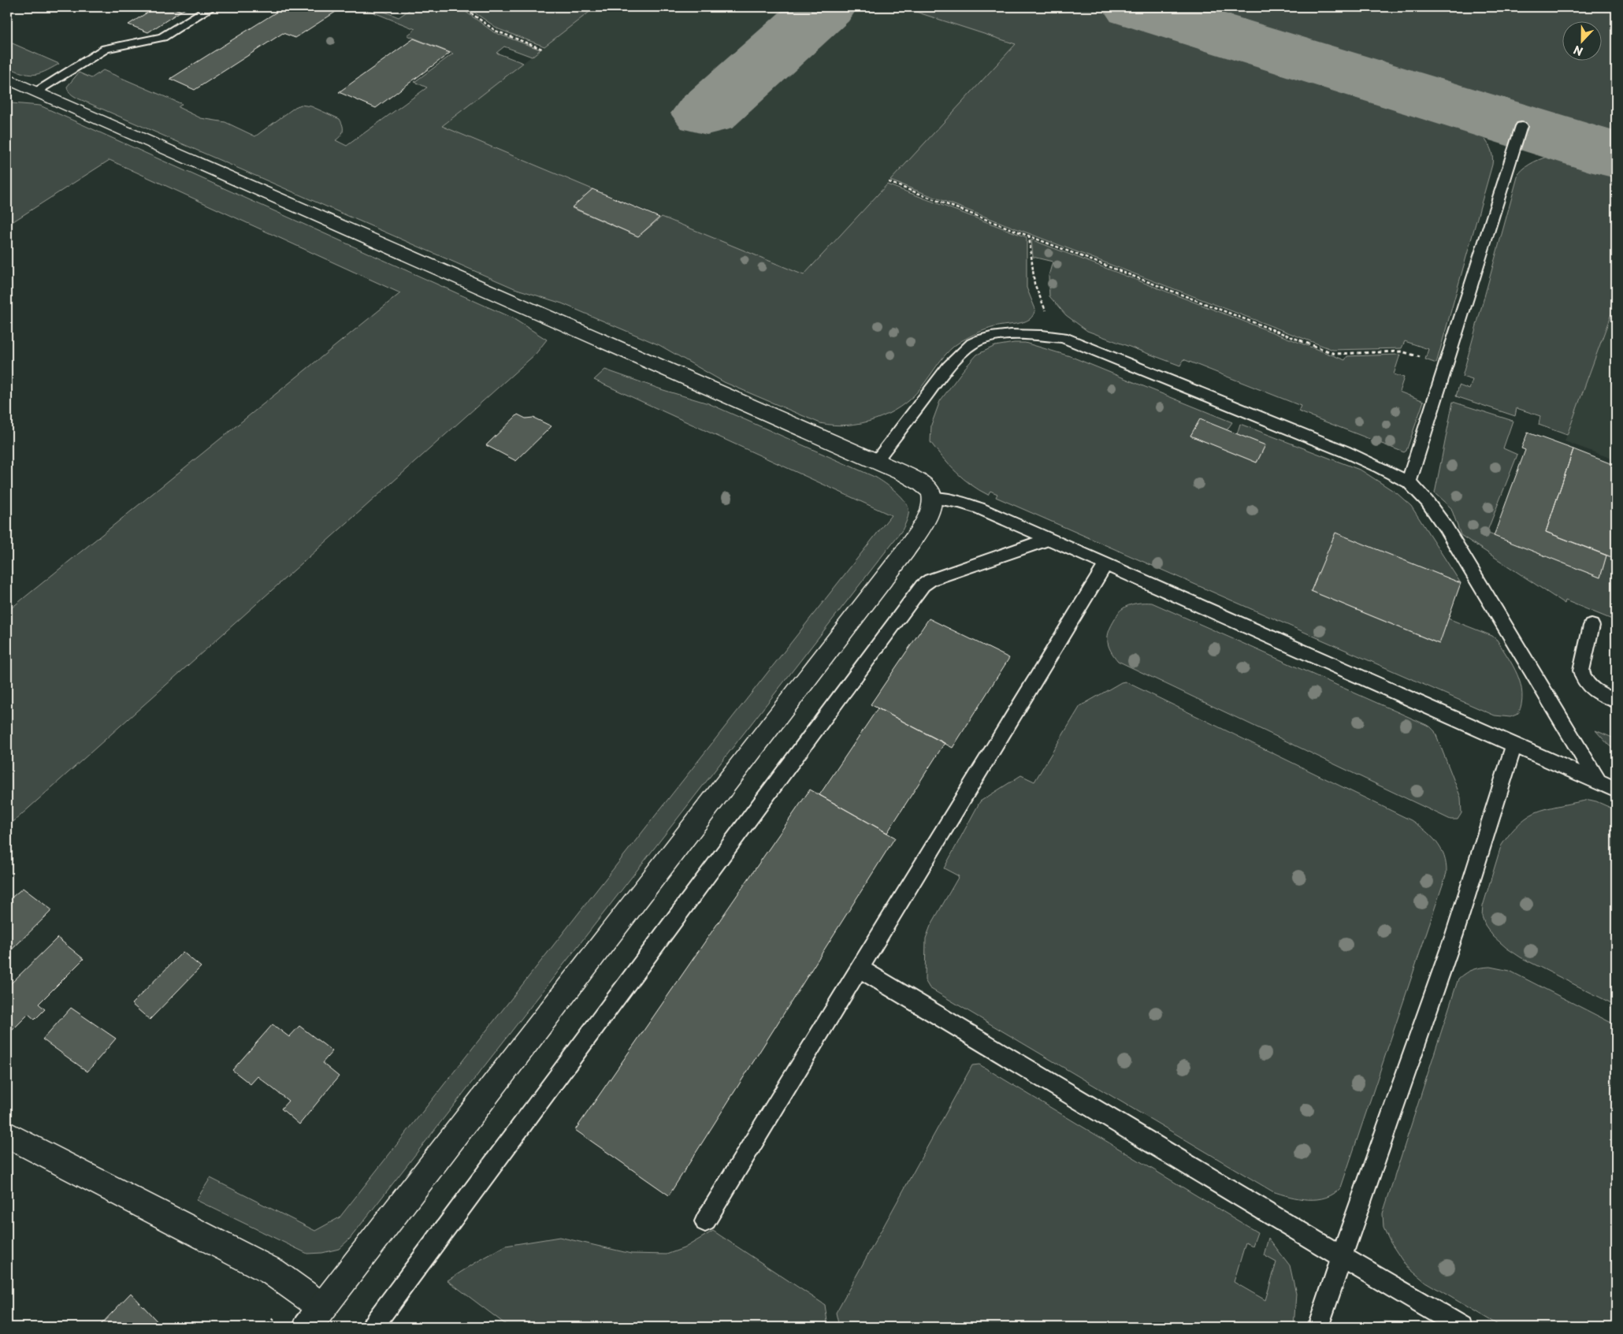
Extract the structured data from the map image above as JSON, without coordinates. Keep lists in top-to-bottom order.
{
  "north": "bottom"
}
